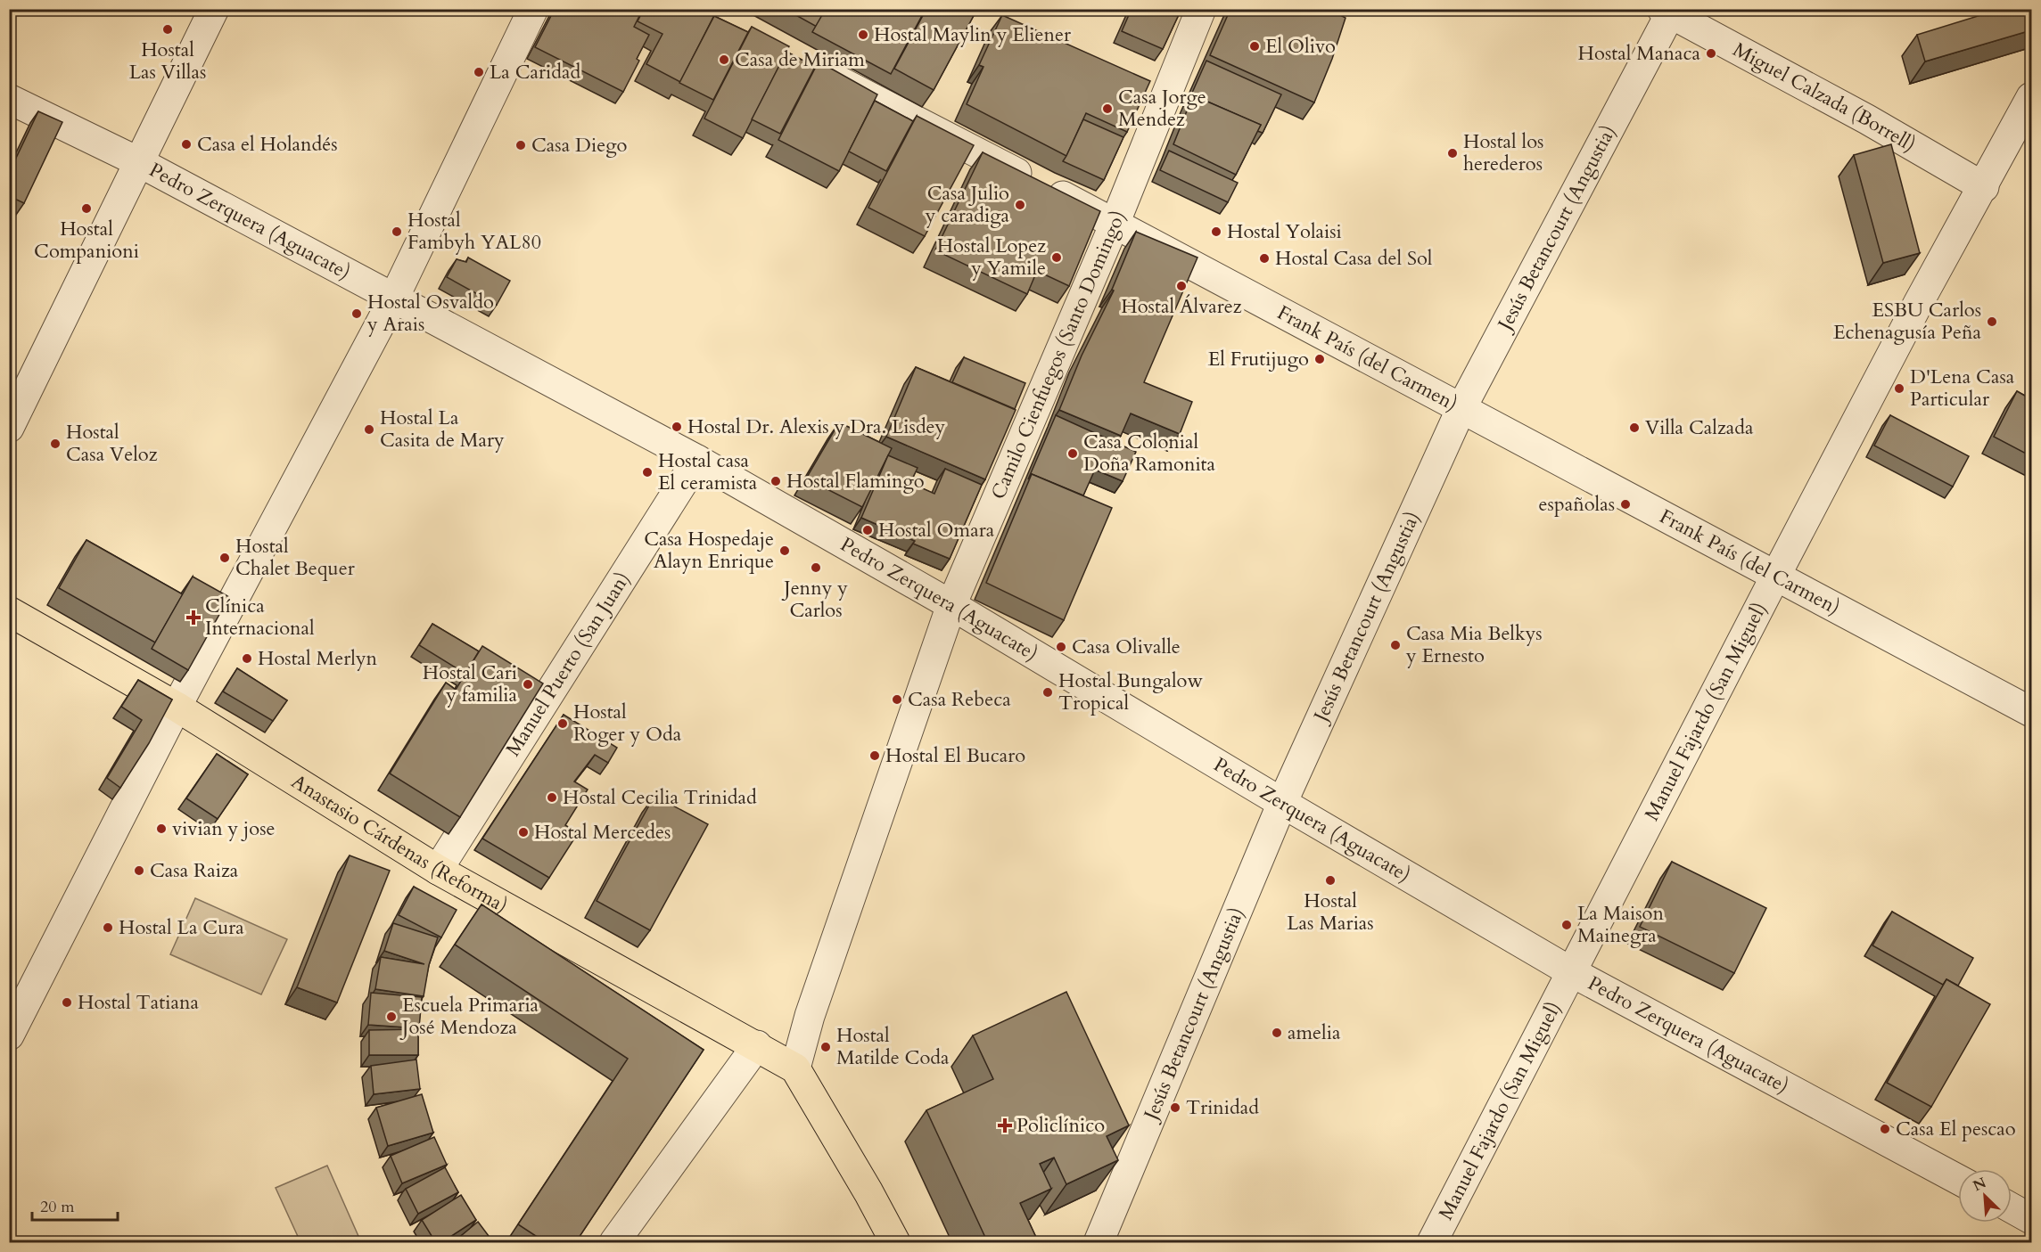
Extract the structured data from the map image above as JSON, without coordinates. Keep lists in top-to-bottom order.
{
  "streets": {
    "main road": ["Anastasio Cárdenas (Reforma)"],
    "street": [
      "Miguel Calzada (Borrell)",
      "Pedro Zerquera (Aguacate)",
      "Jesús Betancourt (Angustia)",
      "Camilo Cienfuegos (Santo Domingo)",
      "Frank País (del Carmen)",
      "Manuel Puerto (San Juan)",
      "Manuel Fajardo (San Miguel)"
    ]
  },
  "crossings": [
    ["Miguel Calzada (Borrell)", "Jesús Betancourt (Angustia)"],
    ["Miguel Calzada (Borrell)", "Manuel Fajardo (San Miguel)"],
    ["Pedro Zerquera (Aguacate)", "Jesús Betancourt (Angustia)"],
    ["Pedro Zerquera (Aguacate)", "Camilo Cienfuegos (Santo Domingo)"],
    ["Pedro Zerquera (Aguacate)", "Manuel Puerto (San Juan)"],
    ["Pedro Zerquera (Aguacate)", "Manuel Fajardo (San Miguel)"],
    ["Jesús Betancourt (Angustia)", "Frank País (del Carmen)"],
    ["Camilo Cienfuegos (Santo Domingo)", "Frank País (del Carmen)"],
    ["Camilo Cienfuegos (Santo Domingo)", "Anastasio Cárdenas (Reforma)"],
    ["Frank País (del Carmen)", "Manuel Fajardo (San Miguel)"],
    ["Manuel Puerto (San Juan)", "Anastasio Cárdenas (Reforma)"]
  ],
  "places": {
    "other": [
      "Hostal Las Villas",
      "Hostal Maylin y Eliener",
      "El Olivo",
      "Hostal Manaca",
      "Casa de Miriam",
      "La Caridad",
      "Casa Jorge Mendez",
      "Casa el Holandés",
      "Casa Diego",
      "Hostal los herederos",
      "Casa Julio y caradiga",
      "Hostal Companioni",
      "Hostal Fambyh YAL80",
      "Hostal Yolaisi",
      "Hostal Lopez y Yamile",
      "Hostal Casa del Sol",
      "Hostal Álvarez",
      "Hostal Osvaldo y Arais",
      "ESBU Carlos Echenagusía Peña",
      "El Frutijugo",
      "D'Lena Casa Particular",
      "Hostal Dr. Alexis y Dra. Lisdey",
      "Villa Calzada",
      "Hostal La Casita de Mary",
      "Hostal Casa Veloz",
      "Casa Colonial Doña Ramonita",
      "Hostal casa El ceramista",
      "Hostal Flamingo",
      "españolas",
      "Hostal Omara",
      "Casa Hospedaje Alayn Enrique",
      "Hostal Chalet Bequer",
      "Jenny y Carlos",
      "Casa Mia Belkys y Ernesto",
      "Casa Olivalle",
      "Hostal Merlyn",
      "Hostal Cari y familia",
      "Hostal Bungalow Tropical",
      "Casa Rebeca",
      "Hostal Roger y Oda",
      "Hostal El Bucaro",
      "Hostal Cecilia Trinidad",
      "vivian y jose",
      "Hostal Mercedes",
      "Casa Raiza",
      "Hostal Las Marias",
      "La Maison Mainegra",
      "Hostal La Cura",
      "Hostal Tatiana",
      "Escuela Primaria José Mendoza",
      "amelia",
      "Hostal Matilde Coda",
      "Trinidad",
      "Casa El pescao"
    ],
    "health": ["Clínica Internacional", "Policlínico"]
  },
  "scale_bar": "20 m",
  "north": "top left"
}
